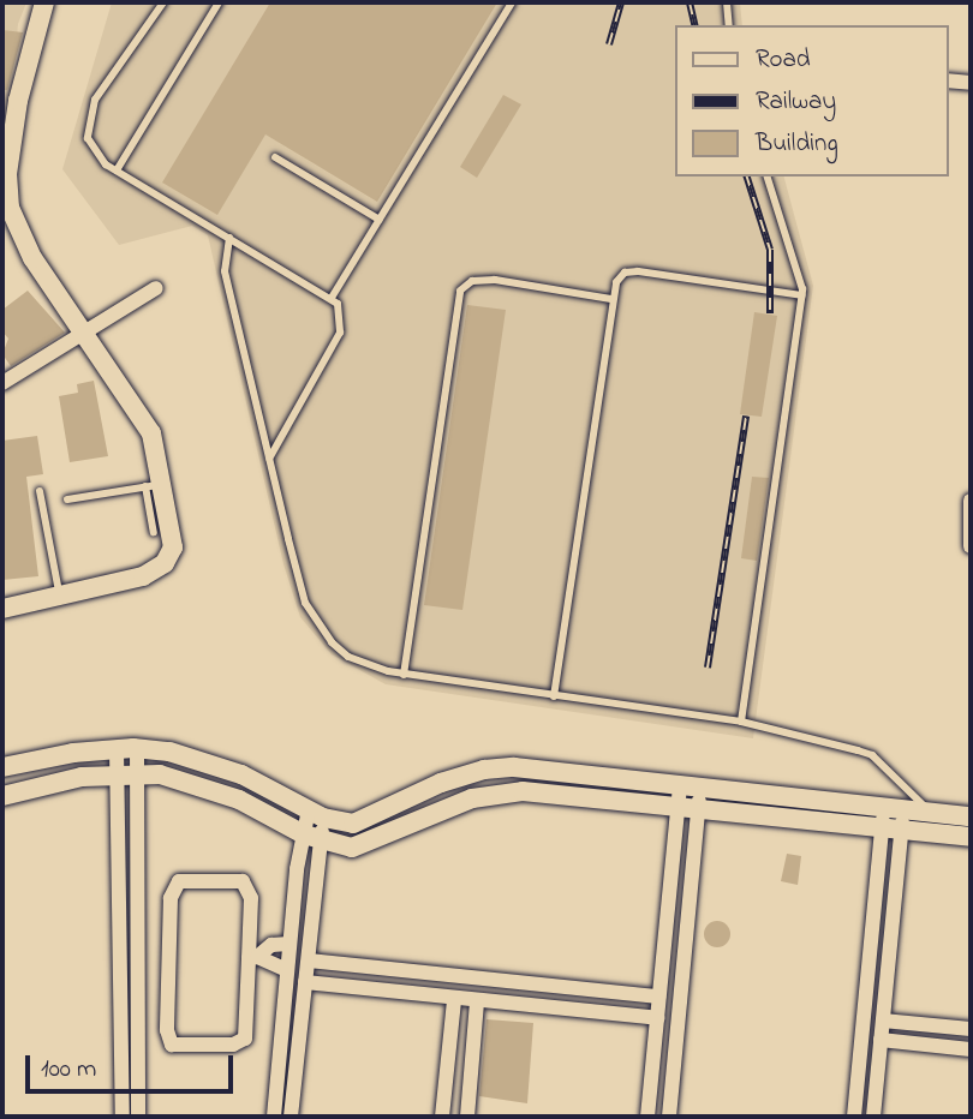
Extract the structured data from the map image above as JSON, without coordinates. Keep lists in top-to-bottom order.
{
  "legend": ["Road", "Railway", "Building"],
  "scale_bar": "100 m"
}
